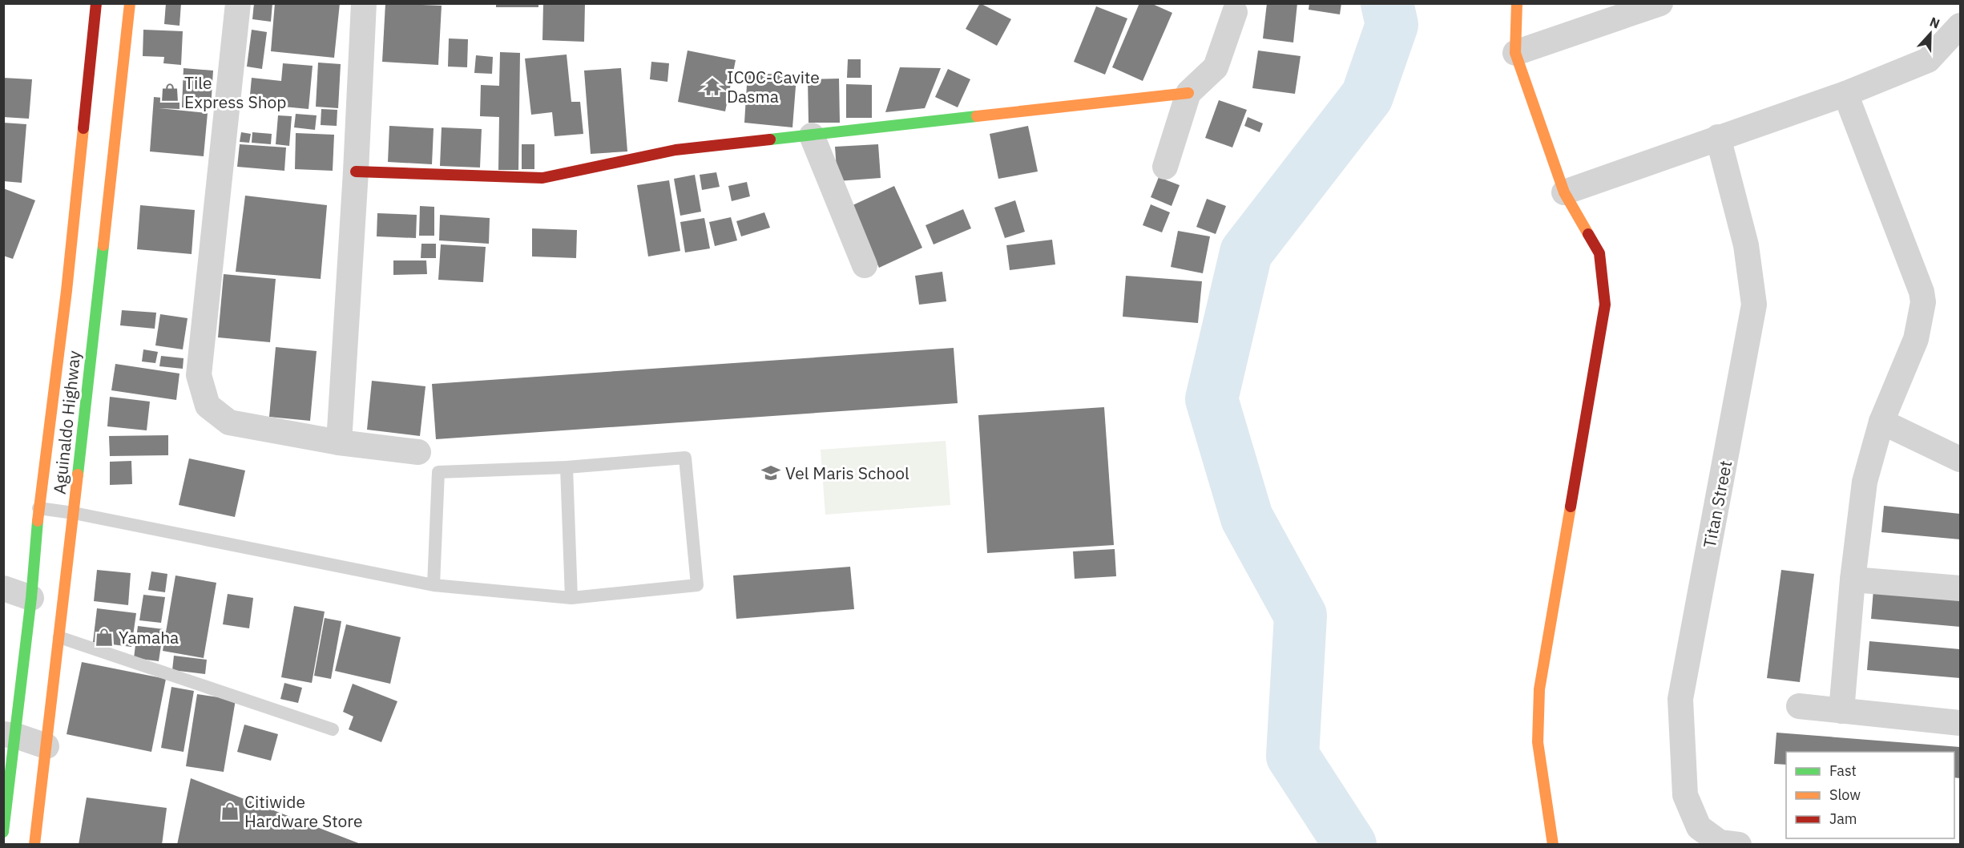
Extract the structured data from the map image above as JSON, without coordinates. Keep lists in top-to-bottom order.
{
  "streets": {
    "main road": ["Aguinaldo Highway"],
    "street": ["Titan Street"]
  },
  "places": {
    "temple": ["ICOC-Cavite Dasma"],
    "shop": ["Tile Express Shop", "Yamaha", "Citiwide Hardware Store"],
    "school or university": ["Vel Maris School"]
  },
  "legend": ["Fast", "Slow", "Jam"],
  "north": "top"
}
